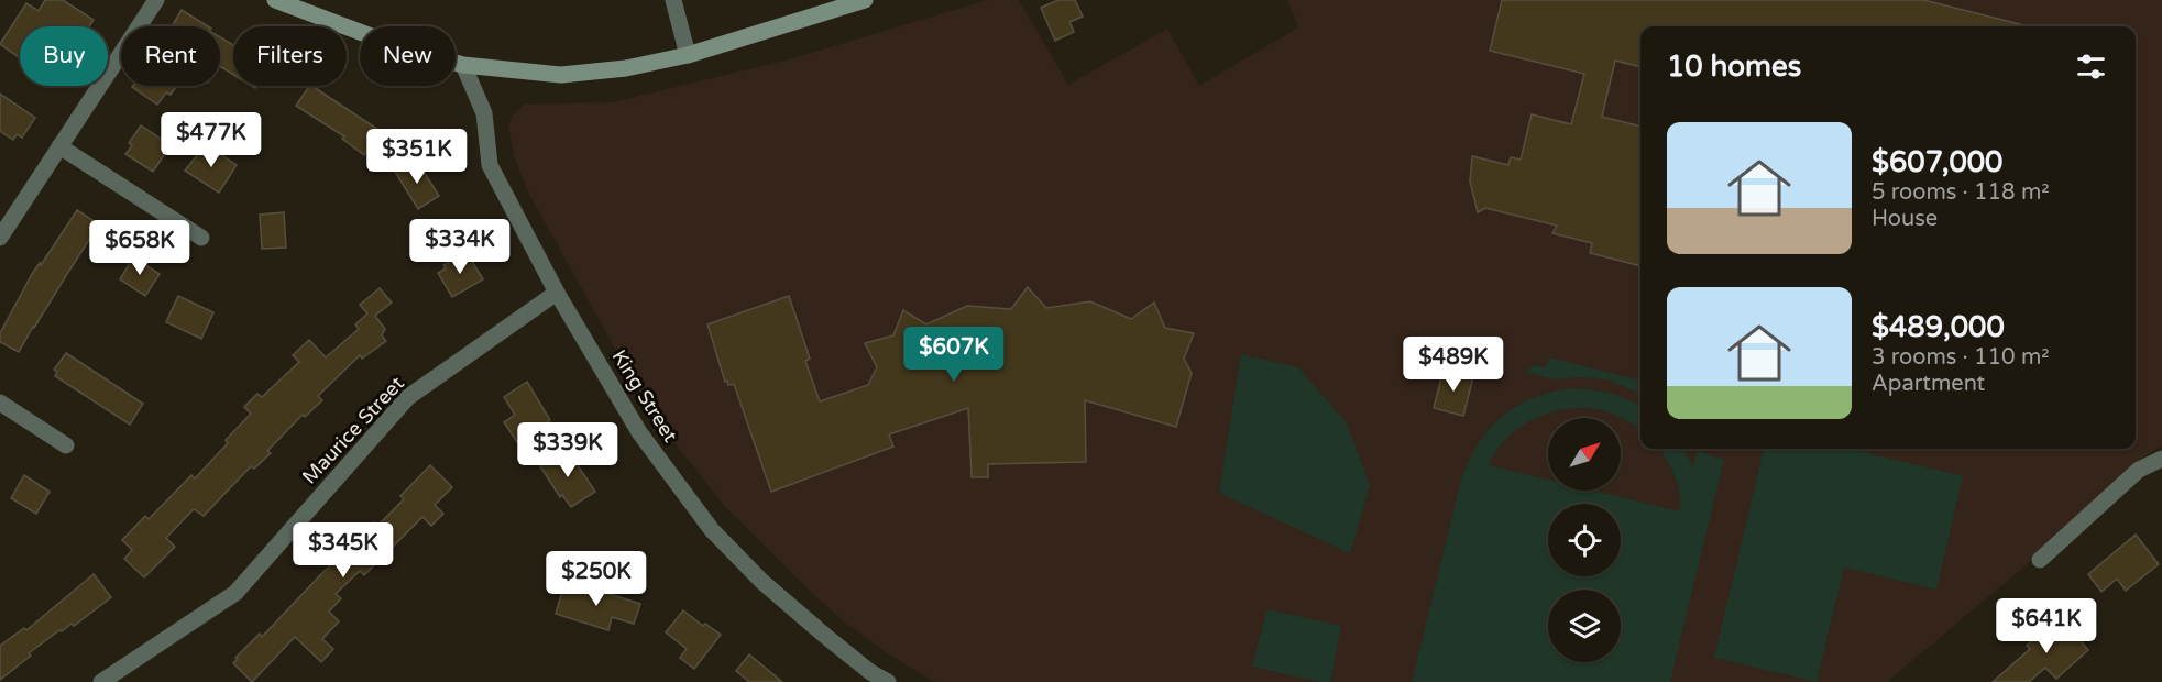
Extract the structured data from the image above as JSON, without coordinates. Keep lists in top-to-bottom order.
{
  "streets": {
    "street": ["King Street", "Maurice Street"]
  },
  "crossings": [
    ["King Street", "Maurice Street"]
  ],
  "north": "top right",
  "page": {
    "chip": [
      "Buy",
      "Rent",
      "Filters",
      "New"
    ],
    "heading": "10 homes",
    "list": [
      {
        "name": "$607,000",
        "note": "5 rooms · 118 m² · House"
      },
      {
        "name": "$489,000",
        "note": "3 rooms · 110 m² · Apartment"
      }
    ],
    "price": [
      "$477K",
      "$351K",
      "$334K",
      "$658K",
      "$607K",
      "$489K",
      "$339K",
      "$345K",
      "$250K",
      "$641K"
    ]
  }
}
